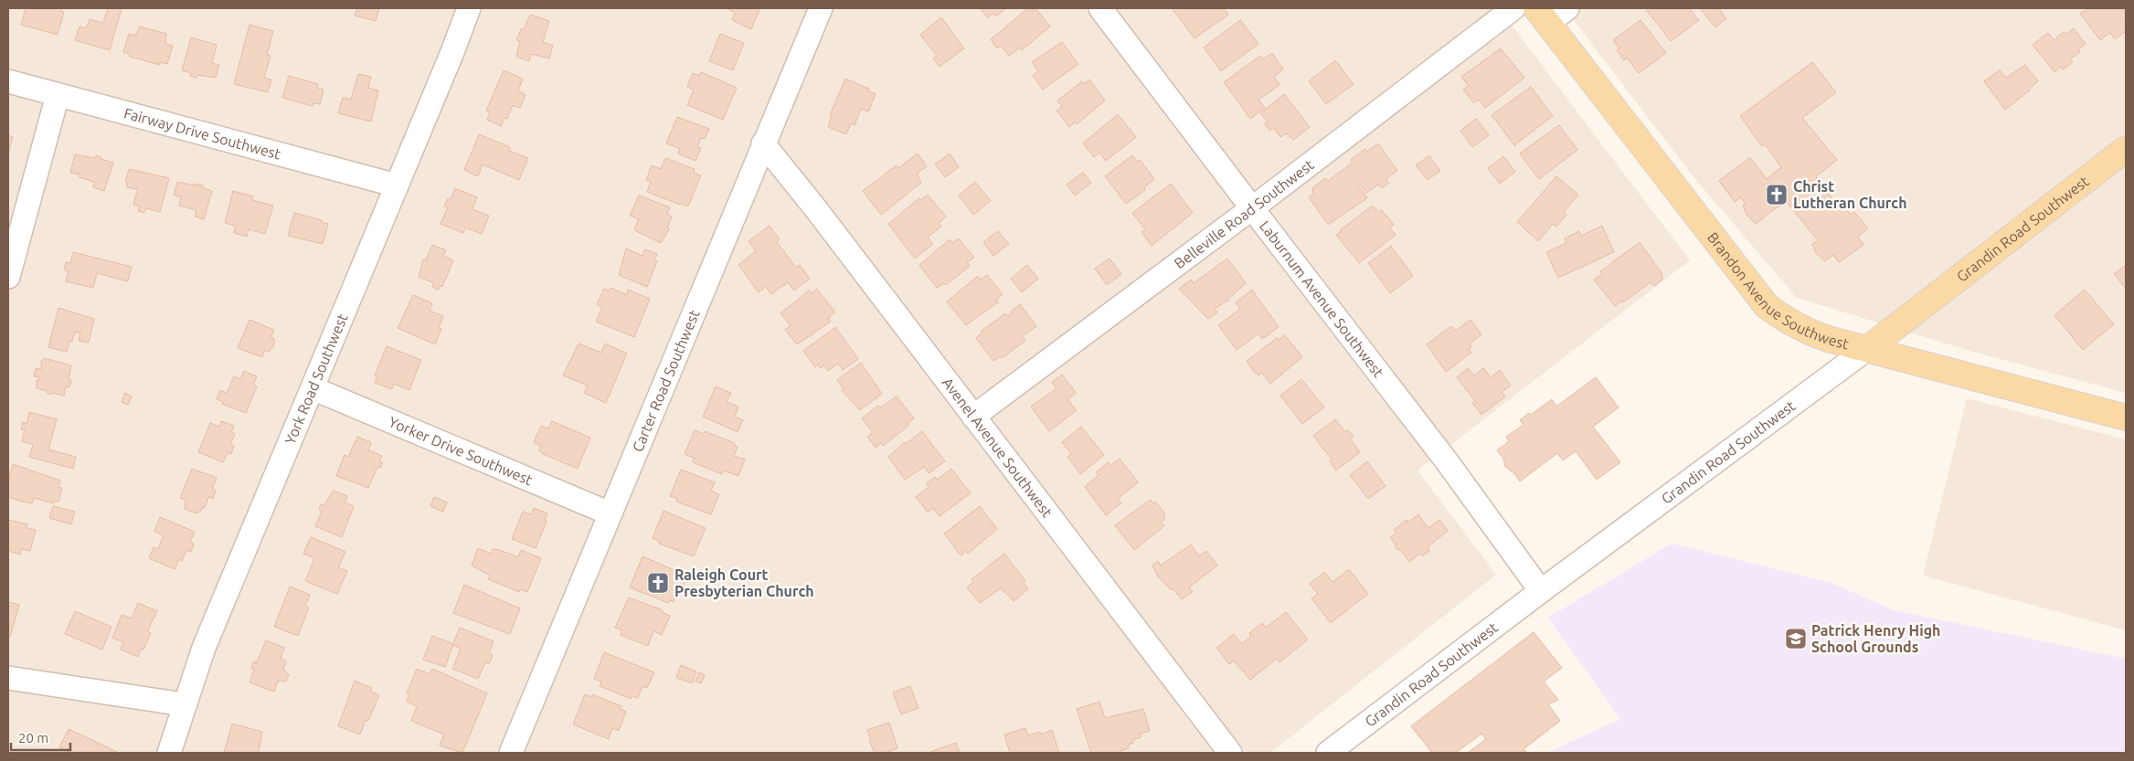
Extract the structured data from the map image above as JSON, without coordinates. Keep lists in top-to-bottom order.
{
  "streets": {
    "main road": ["Grandin Road Southwest", "Brandon Avenue Southwest"],
    "street": [
      "Fairway Drive Southwest",
      "Belleville Road Southwest",
      "Laburnum Avenue Southwest",
      "York Road Southwest",
      "Carter Road Southwest",
      "Avenel Avenue Southwest",
      "Yorker Drive Southwest"
    ]
  },
  "crossings": [
    ["Fairway Drive Southwest", "York Road Southwest"],
    ["Belleville Road Southwest", "Laburnum Avenue Southwest"],
    ["Belleville Road Southwest", "Avenel Avenue Southwest"],
    ["Grandin Road Southwest", "Brandon Avenue Southwest"],
    ["Grandin Road Southwest", "Laburnum Avenue Southwest"],
    ["York Road Southwest", "Yorker Drive Southwest"],
    ["Carter Road Southwest", "Avenel Avenue Southwest"],
    ["Carter Road Southwest", "Yorker Drive Southwest"]
  ],
  "places": {
    "church": ["Christ Lutheran Church", "Raleigh Court Presbyterian Church"],
    "school or university": ["Patrick Henry High School Grounds"]
  },
  "scale_bar": "20 m"
}
